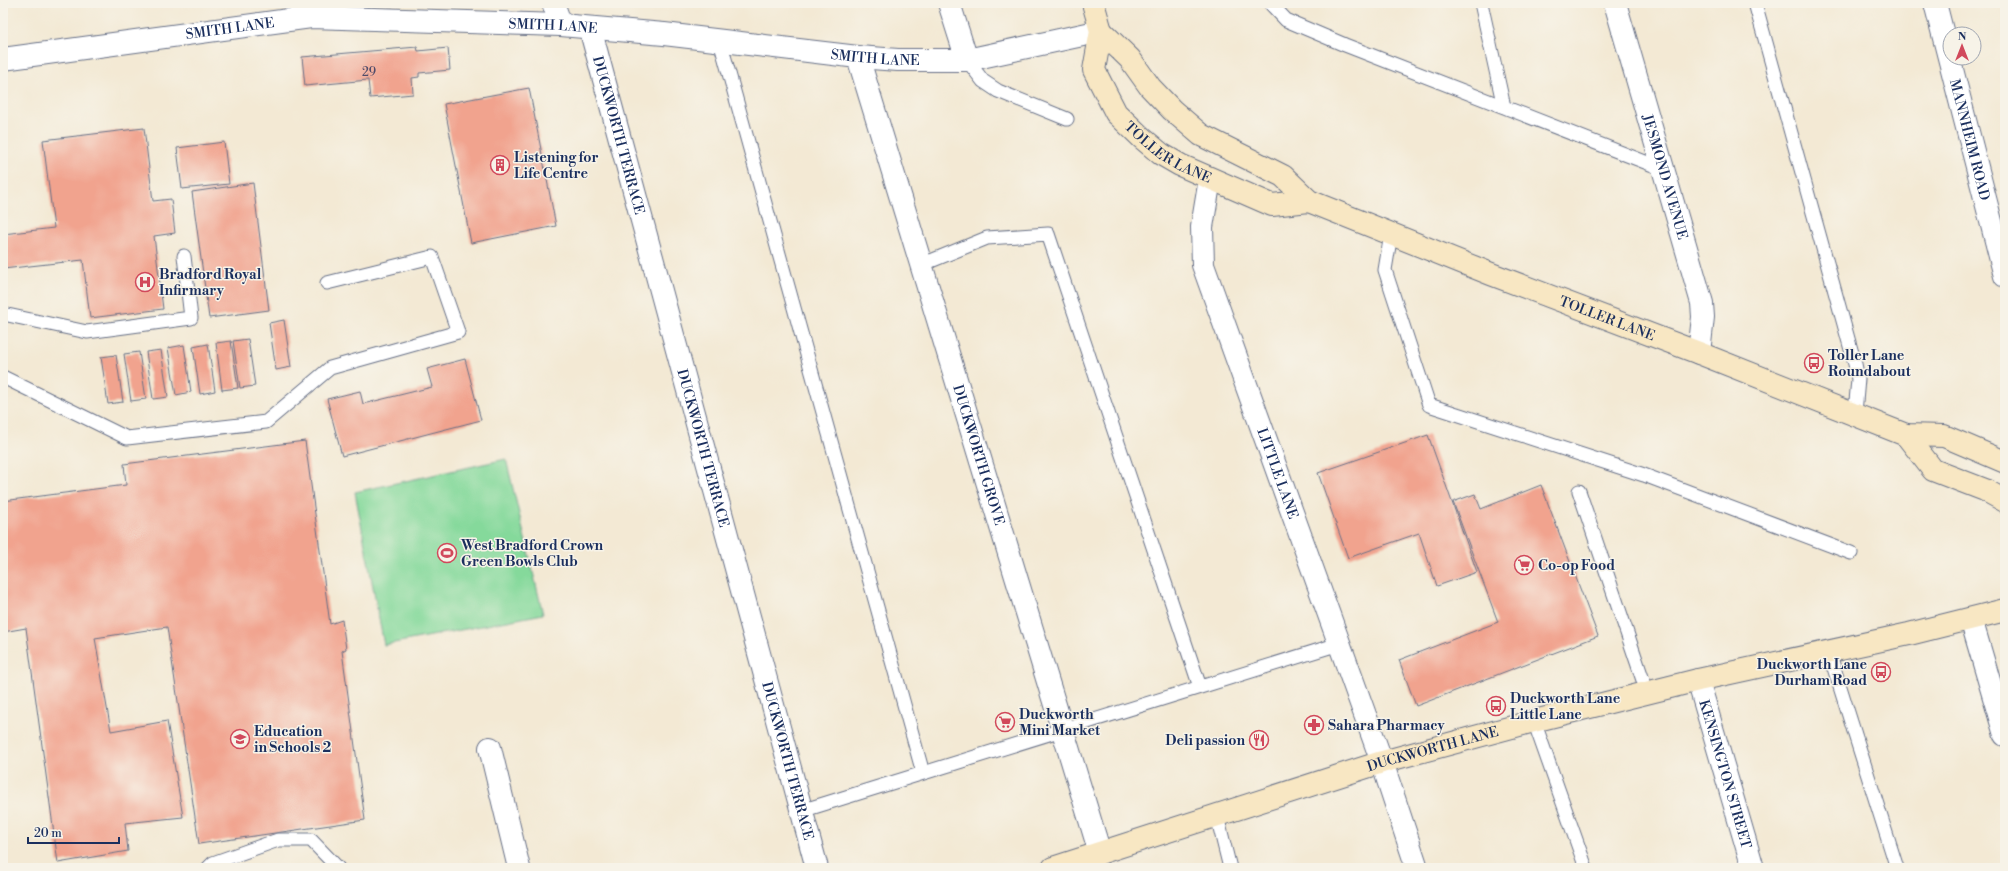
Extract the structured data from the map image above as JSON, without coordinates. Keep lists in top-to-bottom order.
{
  "streets": {
    "main road": ["TOLLER LANE", "DUCKWORTH LANE"],
    "street": [
      "SMITH LANE",
      "DUCKWORTH TERRACE",
      "MANNHEIM ROAD",
      "JESMOND AVENUE",
      "DUCKWORTH GROVE",
      "LITTLE LANE",
      "KENSINGTON STREET"
    ]
  },
  "crossings": [
    ["SMITH LANE", "DUCKWORTH TERRACE"],
    ["SMITH LANE", "TOLLER LANE"],
    ["SMITH LANE", "DUCKWORTH GROVE"],
    ["TOLLER LANE", "JESMOND AVENUE"],
    ["TOLLER LANE", "LITTLE LANE"],
    ["DUCKWORTH GROVE", "DUCKWORTH LANE"],
    ["LITTLE LANE", "DUCKWORTH LANE"],
    ["DUCKWORTH LANE", "KENSINGTON STREET"]
  ],
  "places": {
    "building": ["Listening for Life Centre"],
    "hospital": ["Bradford Royal Infirmary"],
    "bus stop": ["Toller Lane Roundabout", "Duckworth Lane Durham Road", "Duckworth Lane Little Lane"],
    "sports": ["West Bradford Crown Green Bowls Club"],
    "supermarket": ["Co-op Food", "Duckworth Mini Market"],
    "pharmacy": ["Sahara Pharmacy"],
    "school or university": ["Education in Schools 2"],
    "restaurant": ["Deli passion"]
  },
  "house_numbers": ["29"],
  "scale_bar": "20 m",
  "north": "top"
}
